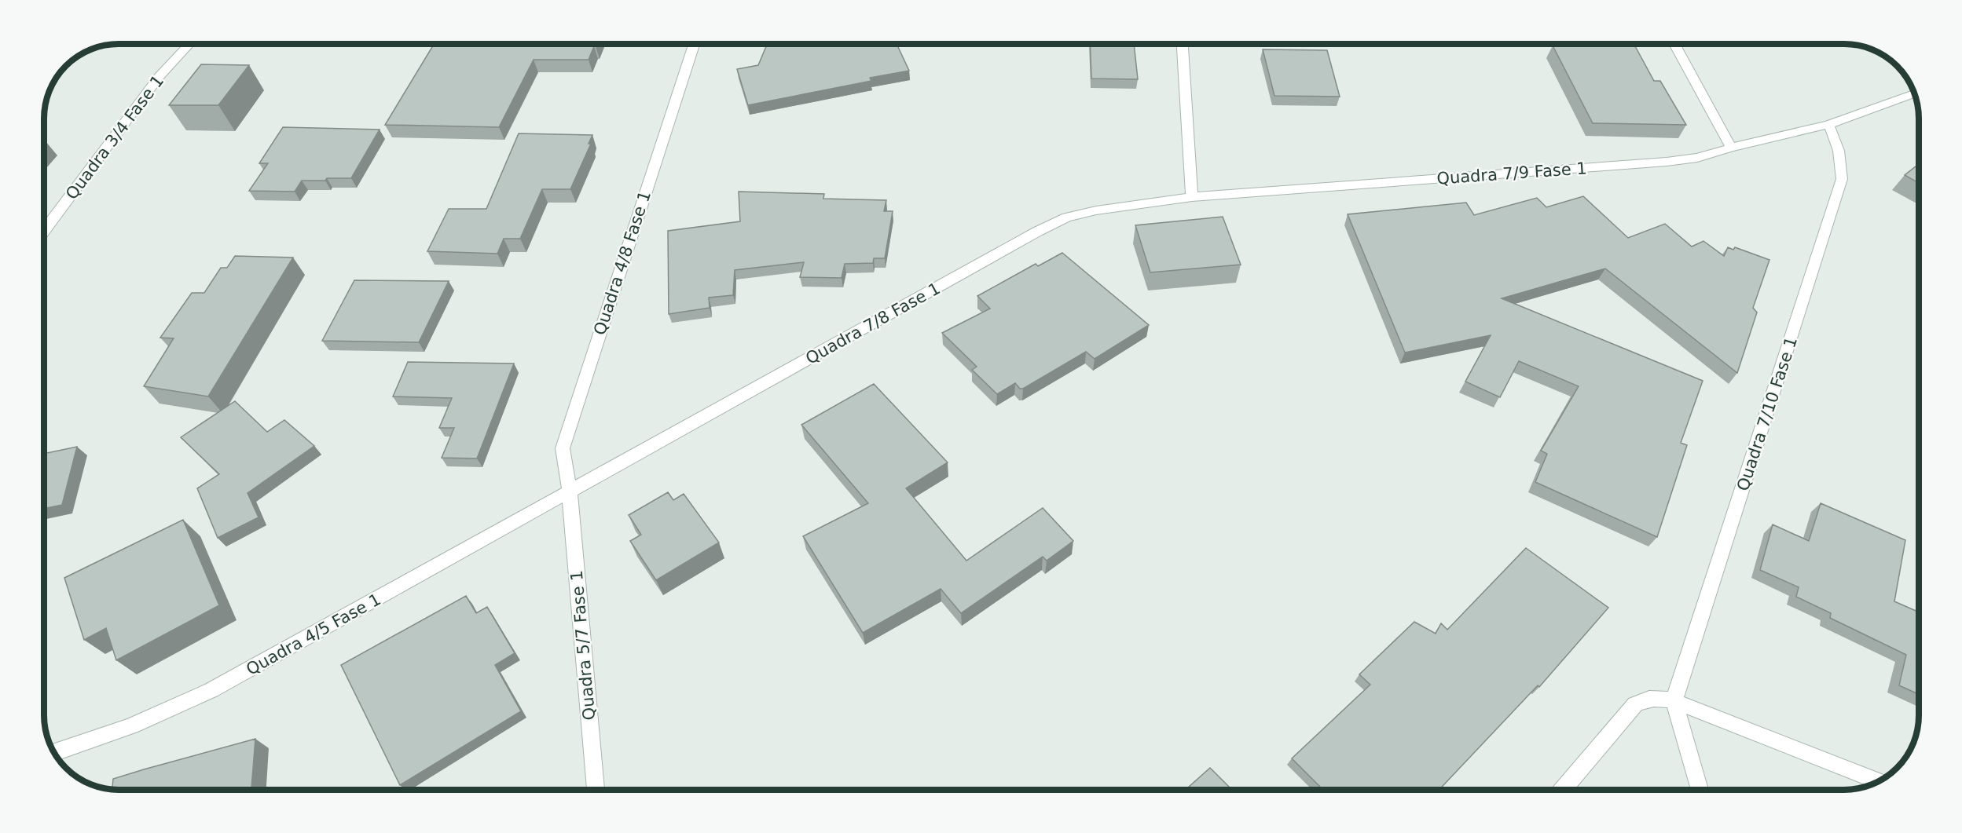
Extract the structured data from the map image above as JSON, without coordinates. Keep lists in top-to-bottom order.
{
  "streets": {
    "street": [
      "Quadra 3/4 Fase 1",
      "Quadra 7/9 Fase 1",
      "Quadra 4/8 Fase 1",
      "Quadra 7/8 Fase 1",
      "Quadra 7/10 Fase 1",
      "Quadra 4/5 Fase 1",
      "Quadra 5/7 Fase 1"
    ]
  },
  "crossings": [
    ["Quadra 7/9 Fase 1", "Quadra 7/8 Fase 1"],
    ["Quadra 7/9 Fase 1", "Quadra 7/10 Fase 1"],
    ["Quadra 4/8 Fase 1", "Quadra 7/8 Fase 1"],
    ["Quadra 4/8 Fase 1", "Quadra 4/5 Fase 1"],
    ["Quadra 4/8 Fase 1", "Quadra 5/7 Fase 1"],
    ["Quadra 7/8 Fase 1", "Quadra 4/5 Fase 1"],
    ["Quadra 7/8 Fase 1", "Quadra 5/7 Fase 1"],
    ["Quadra 4/5 Fase 1", "Quadra 5/7 Fase 1"]
  ]
}
